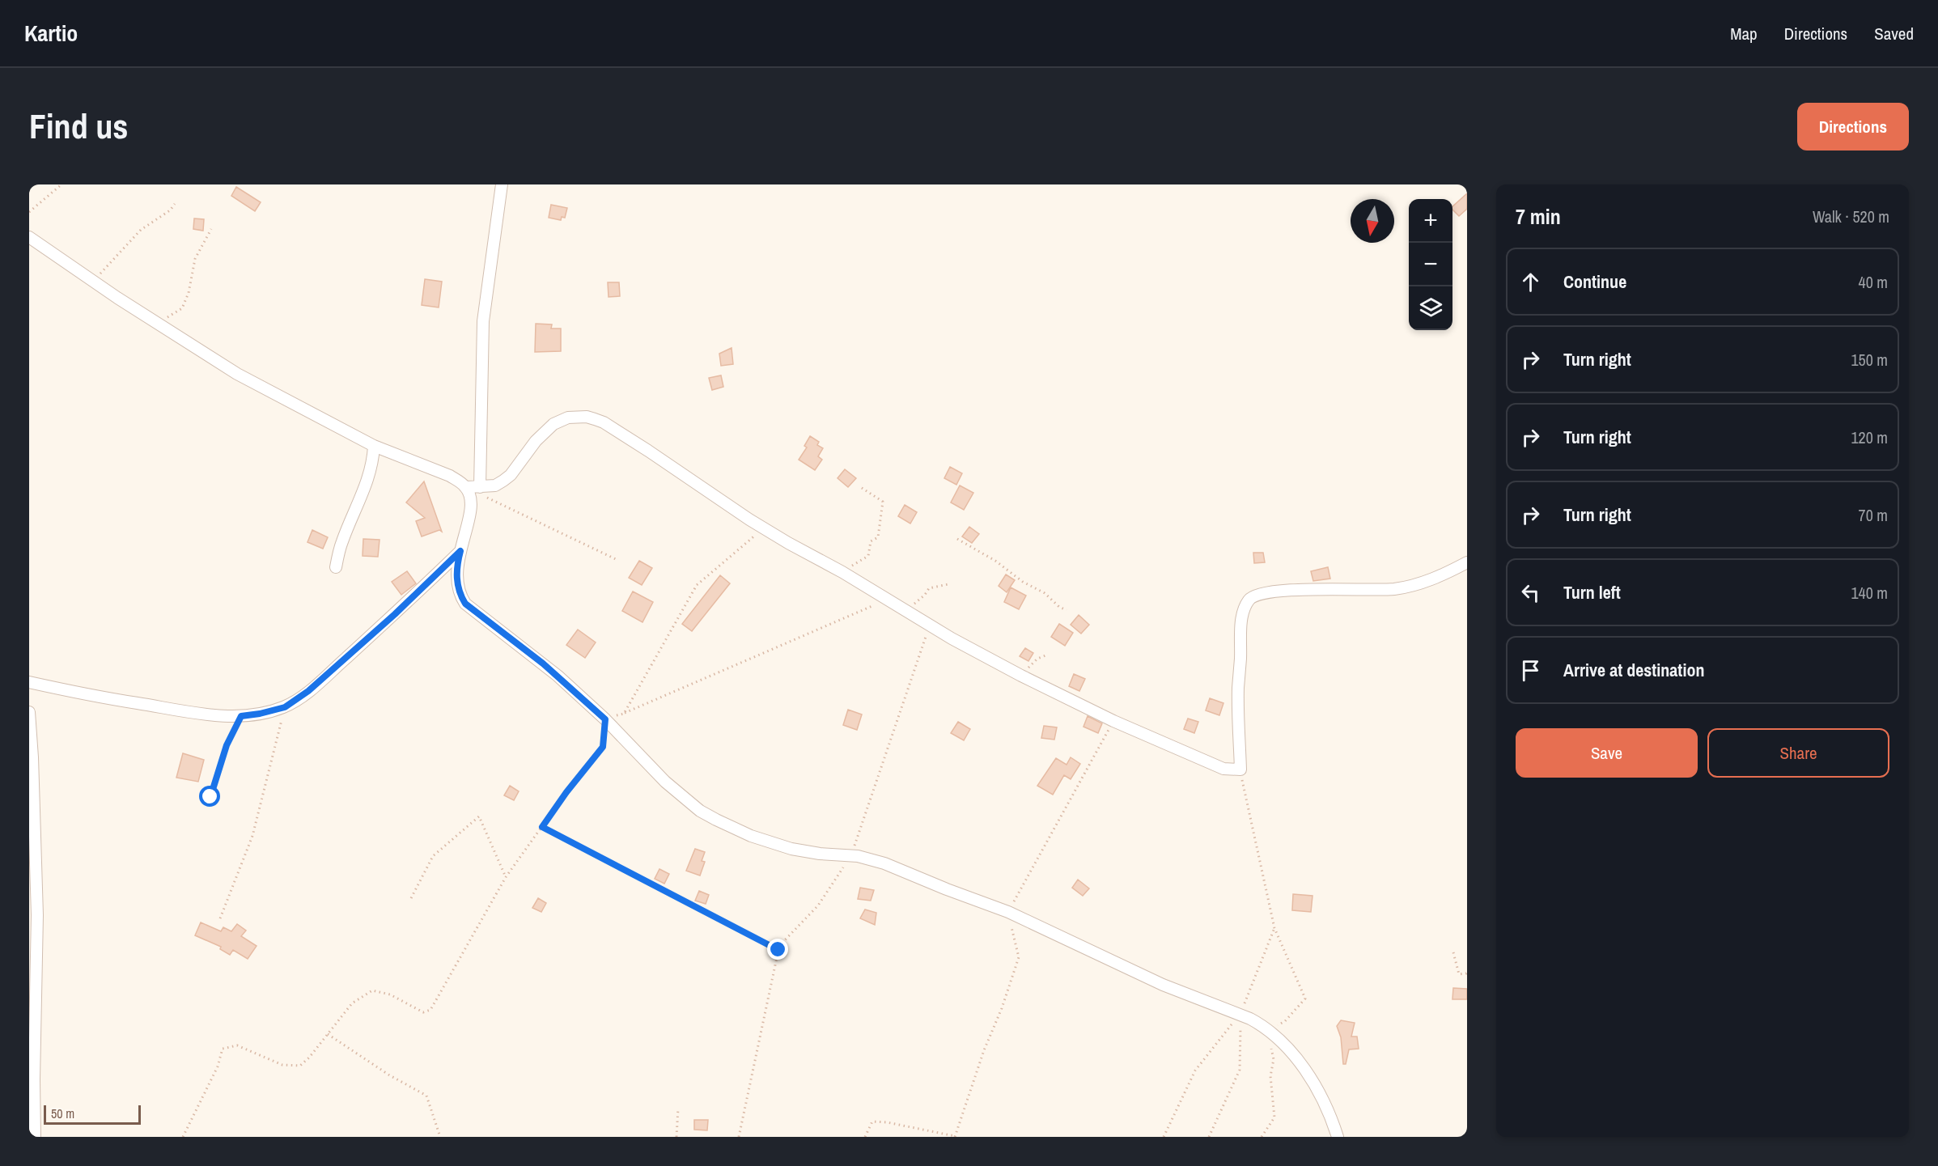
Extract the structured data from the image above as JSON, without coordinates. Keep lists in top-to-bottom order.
{
  "scale_bar": "50 m",
  "north": "bottom",
  "page": {
    "header": "Kartio",
    "nav": ["Map", "Directions", "Saved"],
    "buttons": [
      "Directions",
      ["Save", "Share"]
    ],
    "title": "Find us",
    "heading": ["7 min", "Walk · 520 m"],
    "map_buttons": ["+", "−"],
    "list": [
      ["Continue", "40 m"],
      ["Turn right", "150 m"],
      ["Turn right", "120 m"],
      ["Turn right", "70 m"],
      ["Turn left", "140 m"],
      "Arrive at destination"
    ],
    "scale": "50 m"
  }
}
